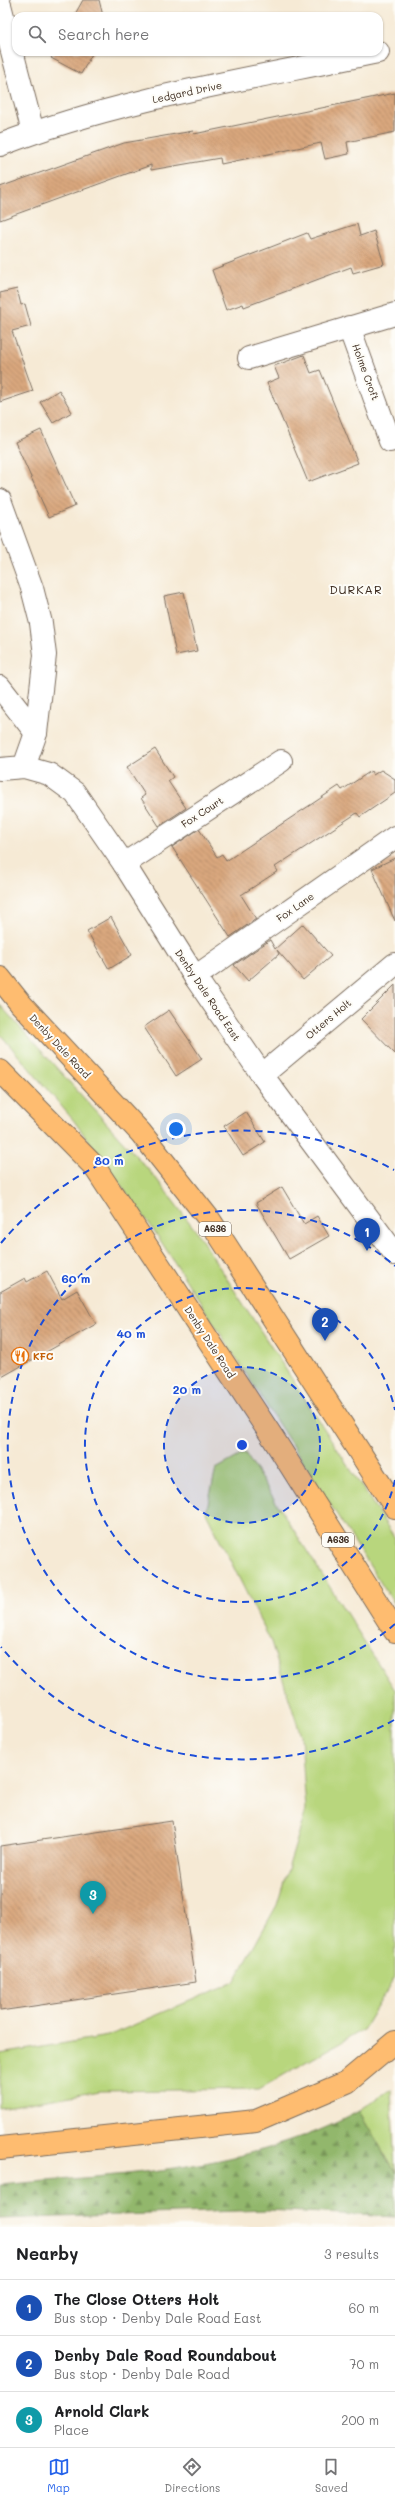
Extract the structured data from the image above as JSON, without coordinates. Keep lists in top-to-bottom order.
{
  "streets": {
    "main road": ["Denby Dale Road", "A636"],
    "street": [
      "Ledgard Drive",
      "Holme Croft",
      "Fox Court",
      "Fox Lane",
      "Denby Dale Road East",
      "Otters Holt"
    ]
  },
  "crossings": [
    ["Fox Court", "Denby Dale Road East"],
    ["Fox Lane", "Denby Dale Road East"],
    ["Denby Dale Road East", "Otters Holt"]
  ],
  "districts": ["DURKAR"],
  "places": {
    "restaurant": ["KFC"]
  },
  "page": {
    "search": "Search here",
    "pins": ["1", "2", "3"],
    "heading": ["Nearby", "3 results"],
    "list": [
      {
        "mark": "1",
        "name": "The Close Otters Holt",
        "note": "Bus stop · Denby Dale Road East",
        "value": "60 m"
      },
      {
        "mark": "2",
        "name": "Denby Dale Road Roundabout",
        "note": "Bus stop · Denby Dale Road",
        "value": "70 m"
      },
      {
        "mark": "3",
        "name": "Arnold Clark",
        "note": "Place",
        "value": "200 m"
      }
    ],
    "nav": ["Map", "Directions", "Saved"]
  },
  "rings": [
    "80 m",
    "60 m",
    "40 m",
    "20 m"
  ]
}
